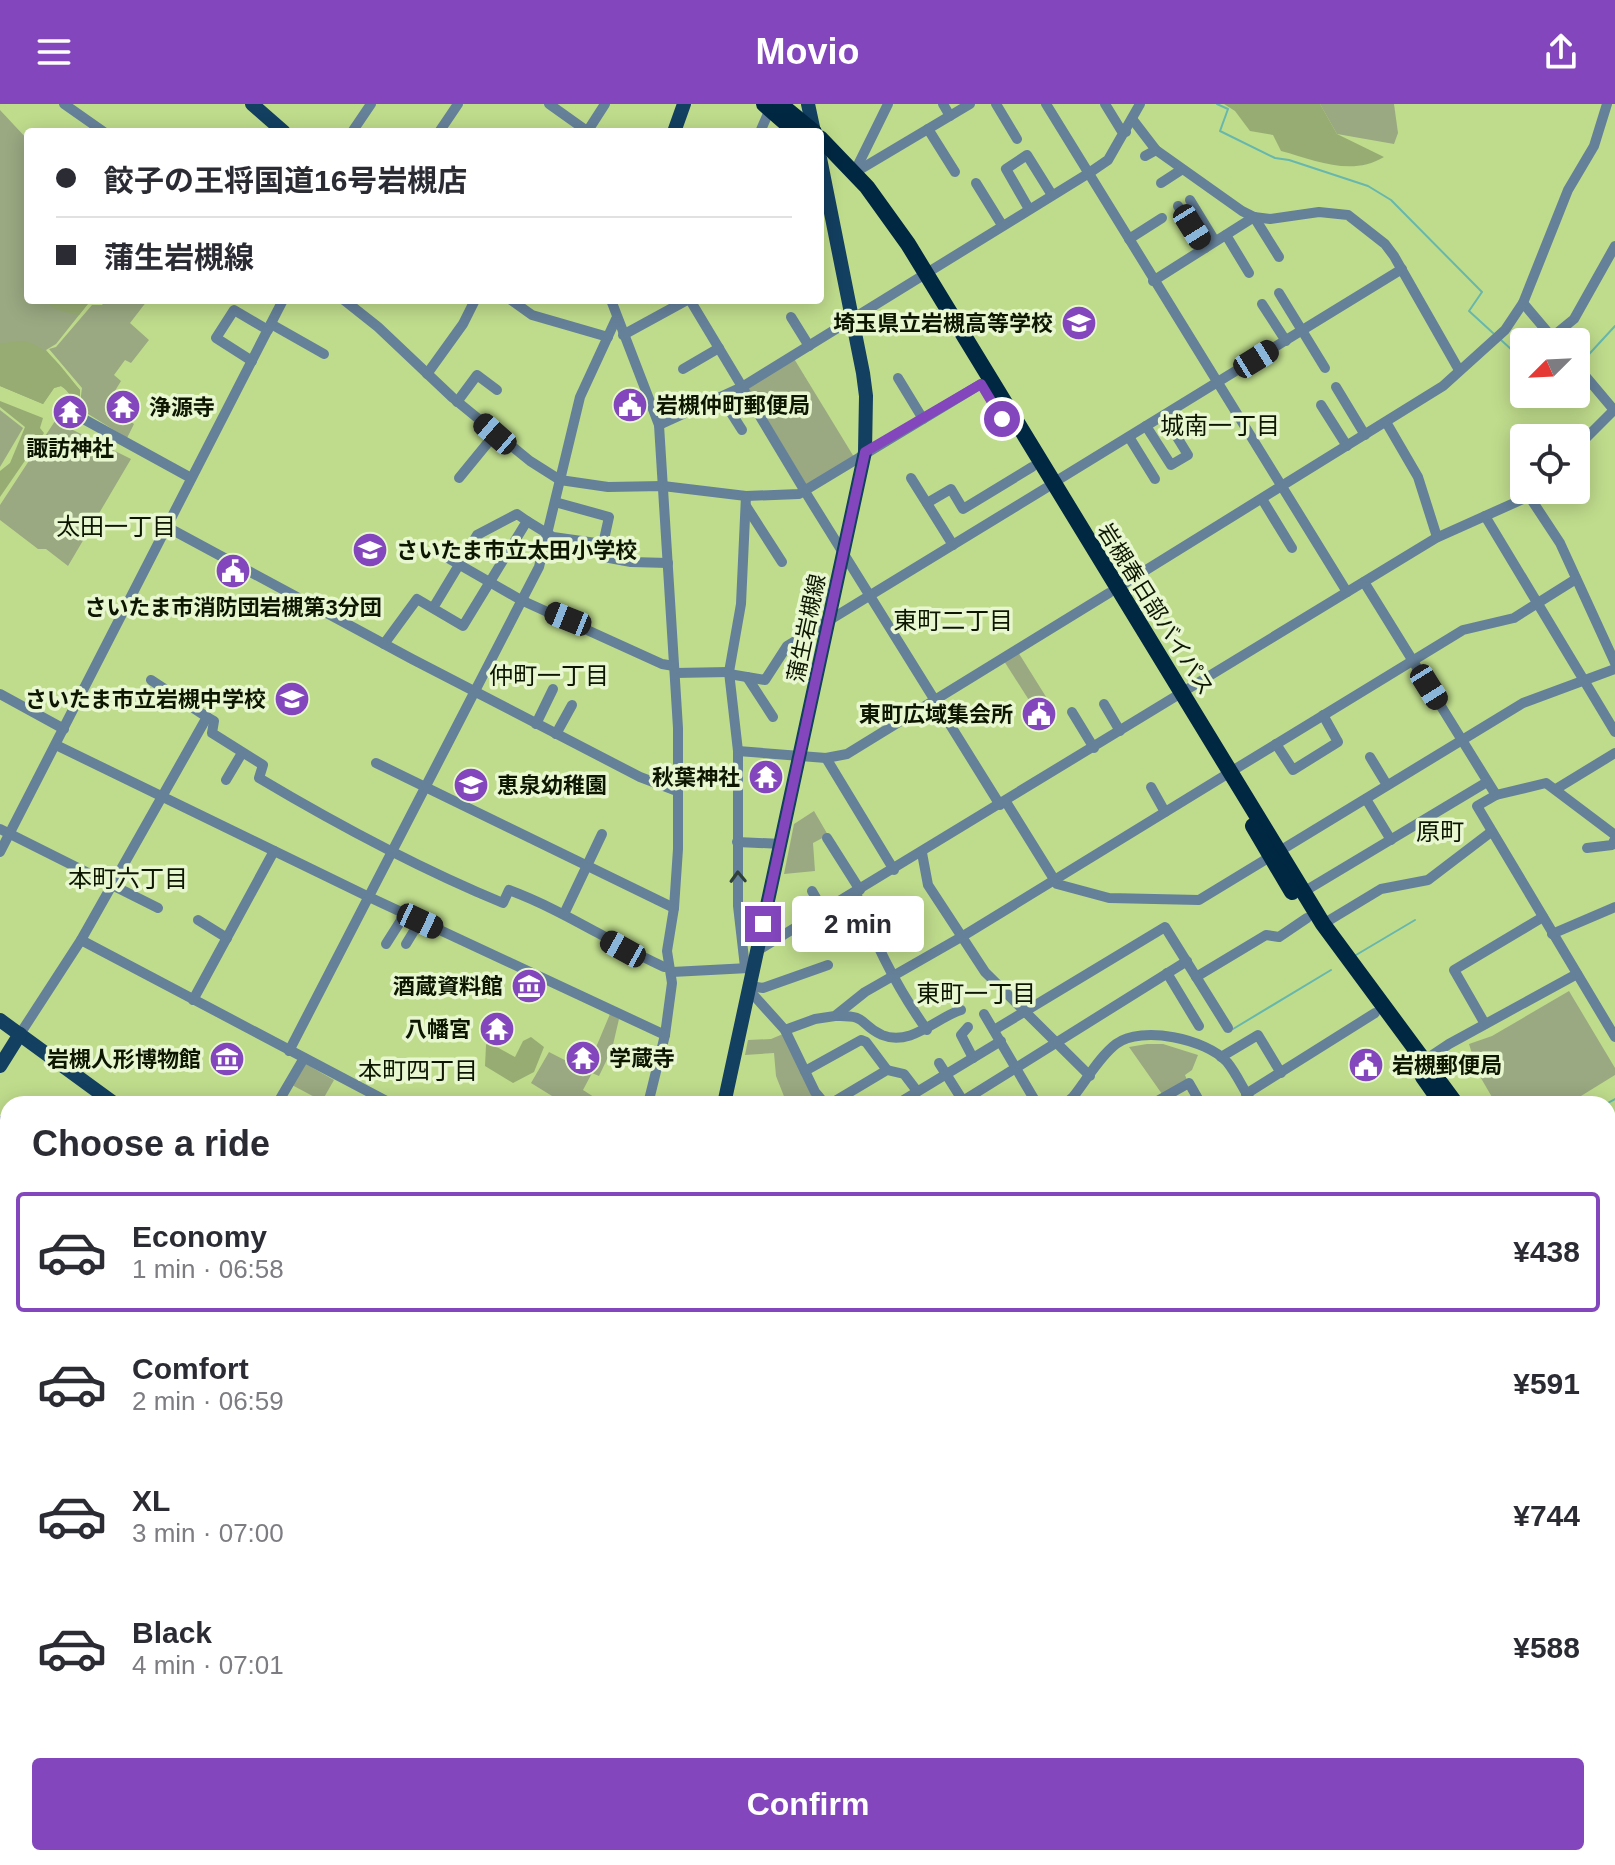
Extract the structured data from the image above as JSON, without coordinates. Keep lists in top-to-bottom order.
{
  "streets": {
    "highway": ["岩槻春日部バイパス"],
    "main road": ["蒲生岩槻線"]
  },
  "districts": [
    "城南一丁目",
    "太田一丁目",
    "東町二丁目",
    "仲町一丁目",
    "原町",
    "本町六丁目",
    "東町一丁目",
    "本町四丁目"
  ],
  "places": {
    "school or university": [
      "埼玉県立岩槻高等学校",
      "さいたま市立太田小学校",
      "さいたま市立岩槻中学校",
      "恵泉幼稚園"
    ],
    "public building": [
      "岩槻仲町郵便局",
      "さいたま市消防団岩槻第3分団",
      "東町広域集会所",
      "岩槻郵便局"
    ],
    "temple": [
      "浄源寺",
      "諏訪神社",
      "秋葉神社",
      "八幡宮",
      "学蔵寺"
    ],
    "museum": ["酒蔵資料館", "岩槻人形博物館"]
  },
  "north": "bottom left",
  "page": {
    "header": "Movio",
    "banner": ["餃子の王将国道16号岩槻店", "蒲生岩槻線"],
    "bubble": "2 min",
    "heading": "Choose a ride",
    "list": [
      {
        "name": "Economy",
        "note": "1 min · 06:58",
        "value": "¥438"
      },
      {
        "name": "Comfort",
        "note": "2 min · 06:59",
        "value": "¥591"
      },
      {
        "name": "XL",
        "note": "3 min · 07:00",
        "value": "¥744"
      },
      {
        "name": "Black",
        "note": "4 min · 07:01",
        "value": "¥588"
      }
    ],
    "buttons": "Confirm"
  }
}
